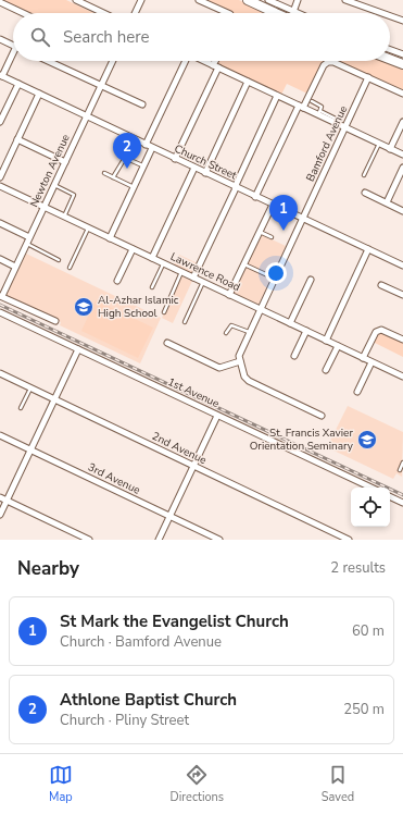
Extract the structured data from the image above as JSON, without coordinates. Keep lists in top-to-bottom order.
{
  "streets": {
    "street": [
      "Bamford Avenue",
      "Church Street",
      "Newton Avenue",
      "Lawrence Road",
      "1st Avenue",
      "2nd Avenue",
      "3rd Avenue"
    ]
  },
  "crossings": [
    ["Bamford Avenue", "Church Street"],
    ["Bamford Avenue", "Lawrence Road"],
    ["Church Street", "Newton Avenue"],
    ["Newton Avenue", "Lawrence Road"]
  ],
  "places": {
    "school or university": ["Al-Azhar Islamic High School", "St. Francis Xavier Orientation Seminary"]
  },
  "page": {
    "search": "Search here",
    "pins": ["2", "1"],
    "heading": ["Nearby", "2 results"],
    "list": [
      {
        "mark": "1",
        "name": "St Mark the Evangelist Church",
        "note": "Church · Bamford Avenue",
        "value": "60 m"
      },
      {
        "mark": "2",
        "name": "Athlone Baptist Church",
        "note": "Church · Pliny Street",
        "value": "250 m"
      }
    ],
    "nav": ["Map", "Directions", "Saved"]
  }
}
